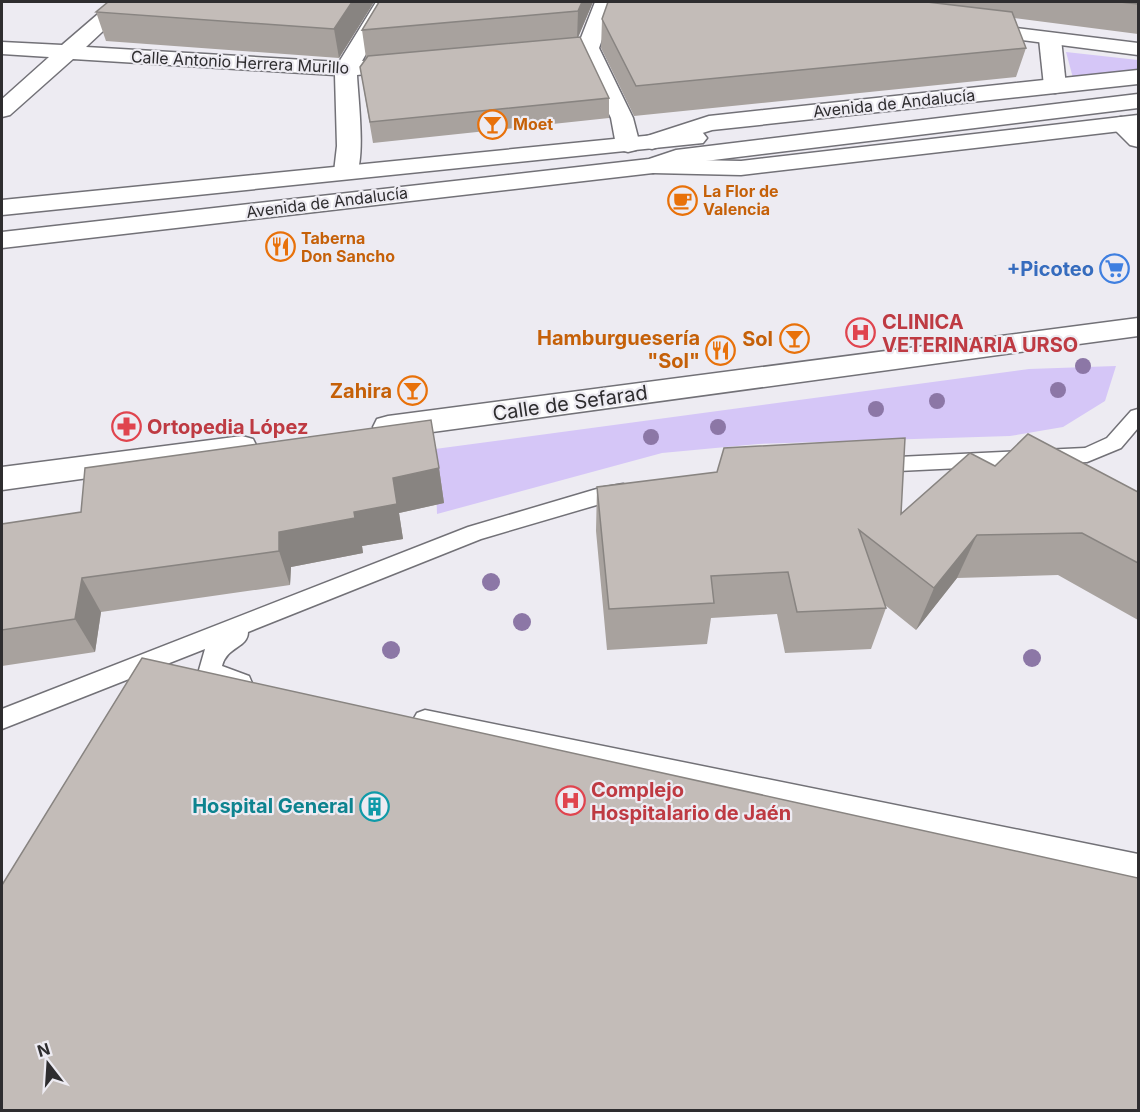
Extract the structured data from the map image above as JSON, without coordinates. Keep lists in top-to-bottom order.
{
  "streets": {
    "street": ["Calle Antonio Herrera Murillo", "Avenida de Andalucía", "Calle de Sefarad"]
  },
  "places": {
    "bar": ["Moet", "Sol", "Zahira"],
    "cafe": ["La Flor de Valencia"],
    "restaurant": ["Taberna Don Sancho", "Hamburguesería \"Sol\""],
    "supermarket": ["+Picoteo"],
    "hospital": ["CLINICA VETERINARIA URSO", "Complejo Hospitalario de Jaén"],
    "pharmacy": ["Ortopedia López"],
    "building": ["Hospital General"]
  },
  "north": "top"
}
